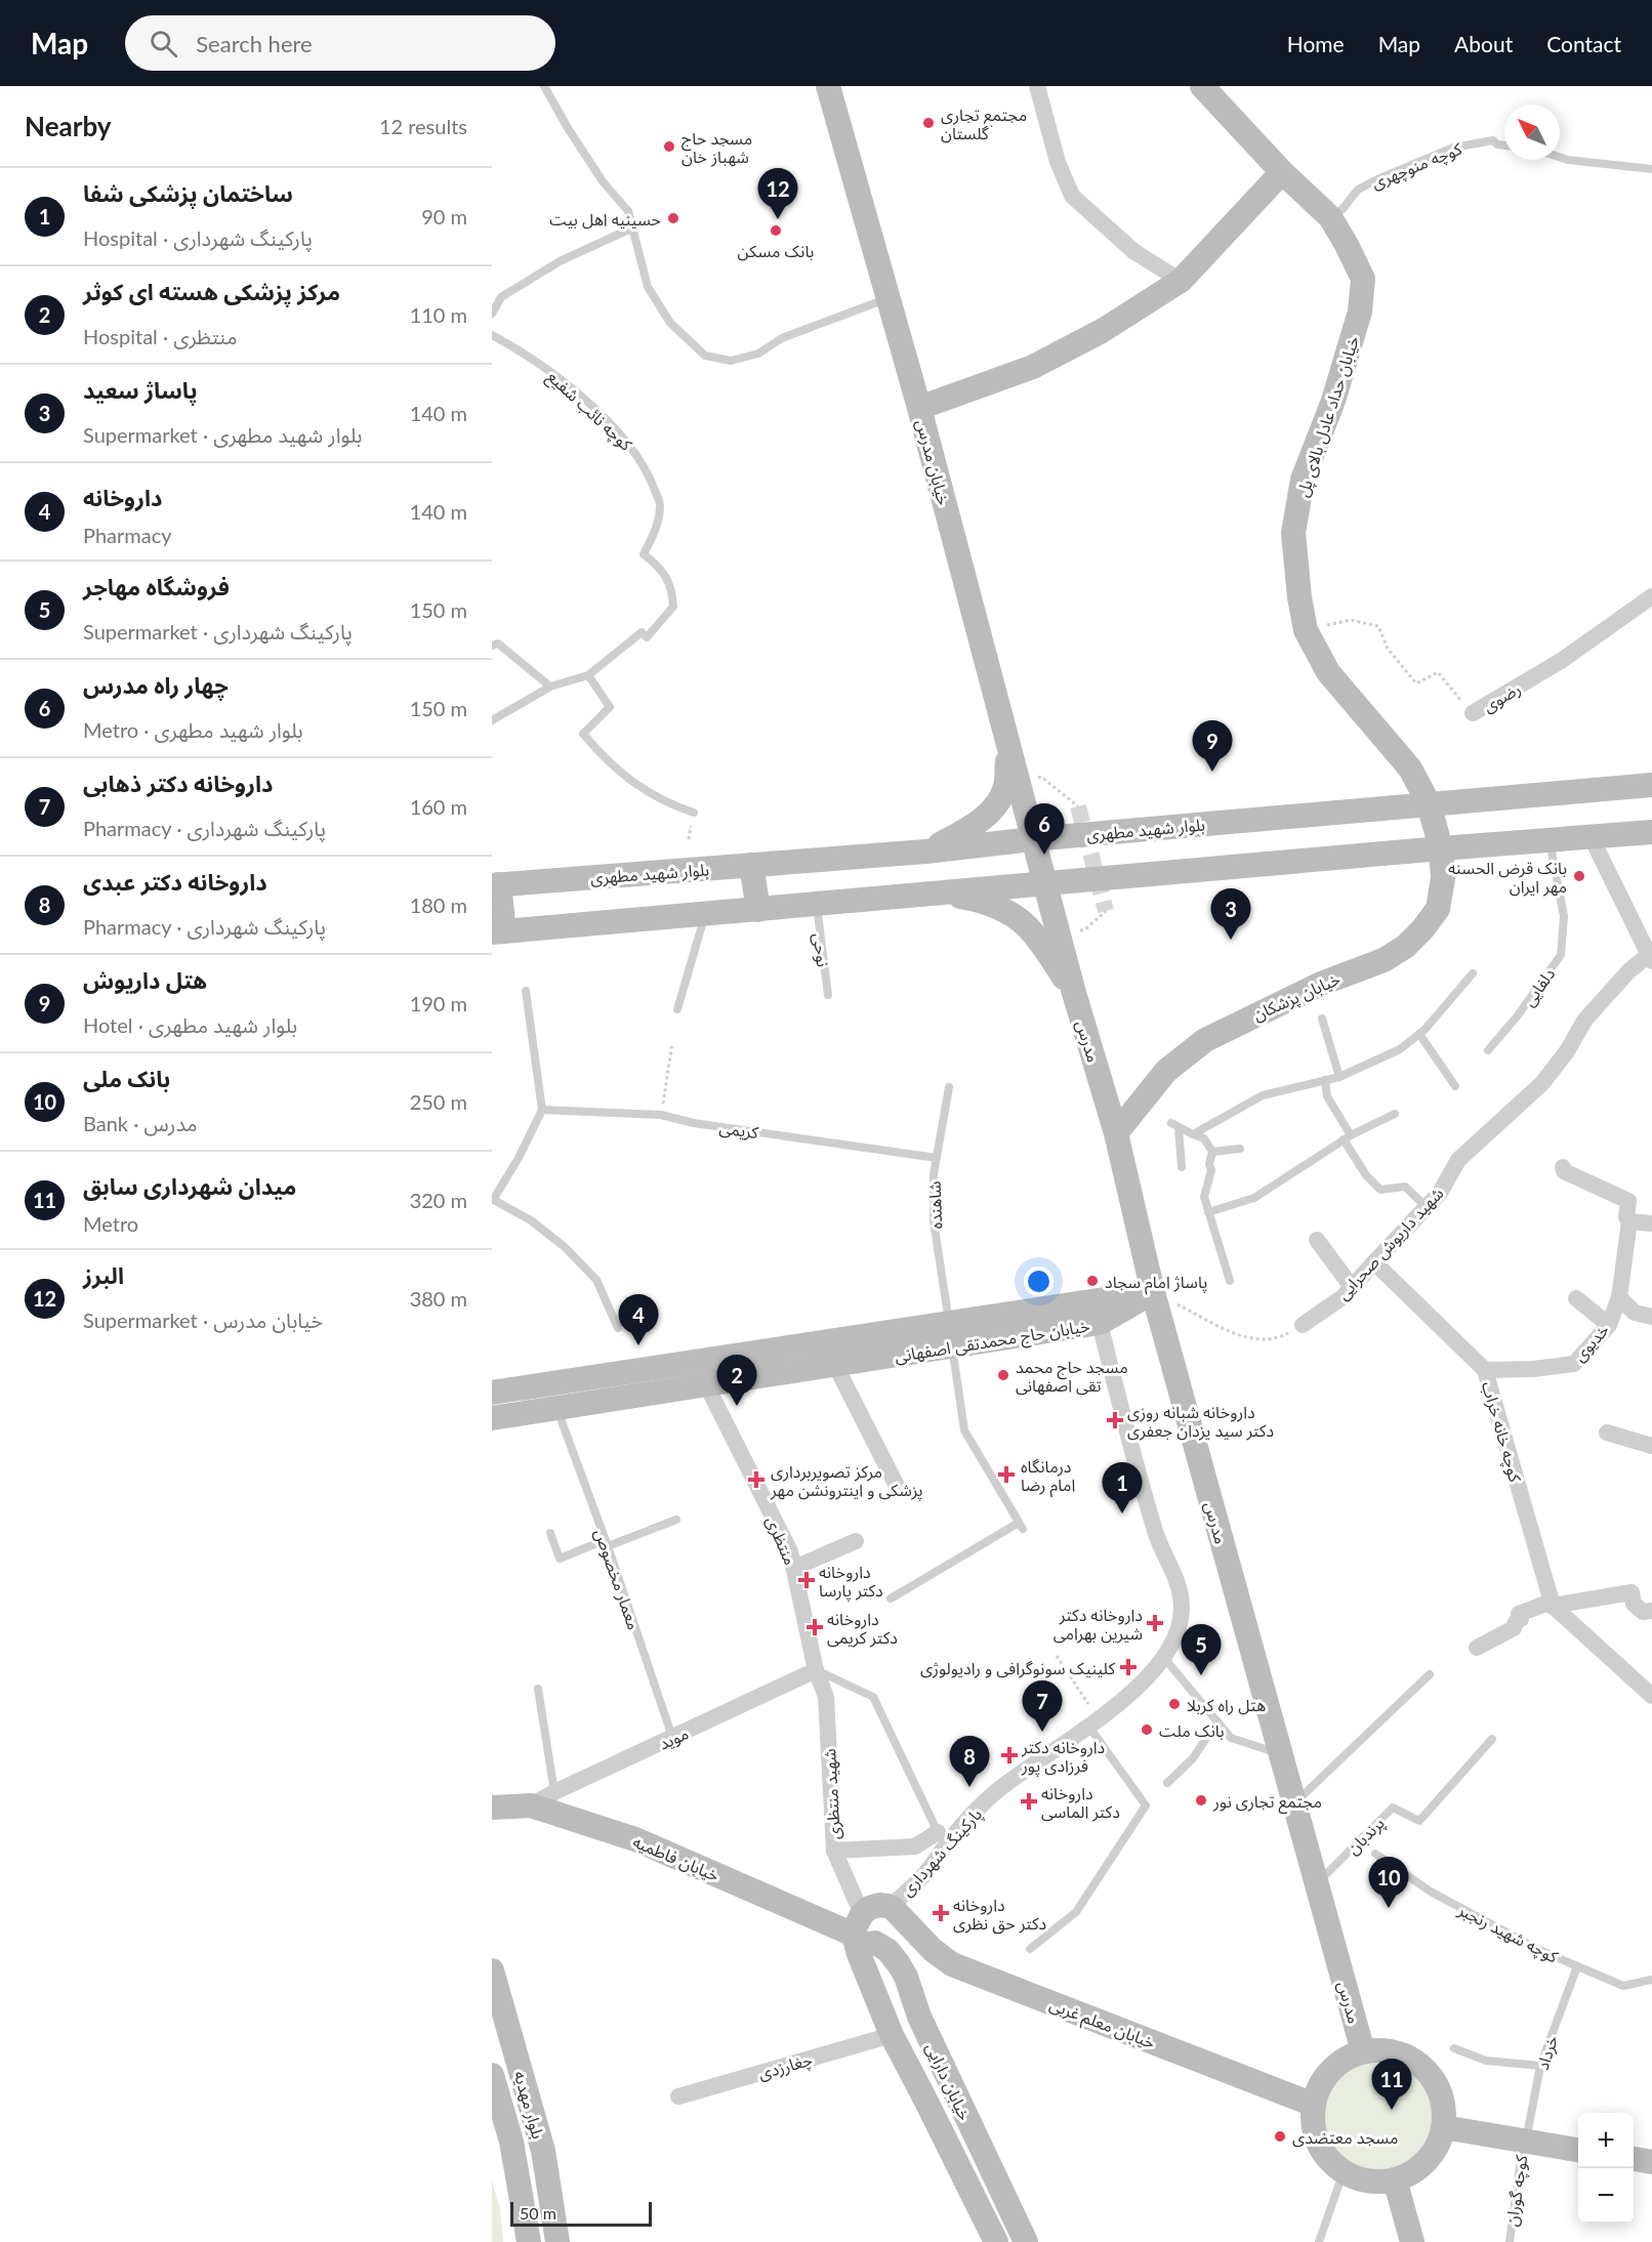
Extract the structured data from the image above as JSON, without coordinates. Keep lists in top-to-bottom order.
{
  "streets": {
    "main road": [
      "خیابان حداد عادل بالای پل",
      "خیابان مدرس",
      "بلوار شهید مطهری",
      "خیابان پزشکان",
      "مدرس",
      "خیابان حاج محمدتقی اصفهانی",
      "خیابان فاطمیه",
      "خیابان معلم غربی",
      "خیابان دارایی",
      "بلوار مهدیه"
    ],
    "street": [
      "رضوی",
      "شهید داریوش صحرایی",
      "خدیوی",
      "کوچه خانه خراب",
      "منتظری",
      "موید",
      "شهید منتظری",
      "پارکینگ شهرداری",
      "چغارزدی"
    ],
    "lane": [
      "کوچه منوچهری",
      "کوچه نائب شفیع",
      "نوحی",
      "دلفایی",
      "کریمی",
      "شاهنده",
      "معمار مخصوص",
      "پرندبان",
      "کوچه شهید رنجبر",
      "خرداد",
      "کوچه گوران"
    ]
  },
  "crossings": [
    ["کوچه منوچهری", "خیابان حداد عادل بالای پل"],
    ["خیابان حداد عادل بالای پل", "رضوی"],
    ["خیابان حداد عادل بالای پل", "بلوار شهید مطهری"],
    ["خیابان حداد عادل بالای پل", "خیابان پزشکان"],
    ["خیابان مدرس", "بلوار شهید مطهری"],
    ["خیابان مدرس", "مدرس"],
    ["بلوار شهید مطهری", "خیابان پزشکان"],
    ["خیابان پزشکان", "مدرس"],
    ["مدرس", "خیابان حاج محمدتقی اصفهانی"],
    ["مدرس", "پرندبان"],
    ["مدرس", "خیابان معلم غربی"],
    ["کریمی", "شاهنده"],
    ["شاهنده", "خیابان حاج محمدتقی اصفهانی"],
    ["شهید داریوش صحرایی", "کوچه خانه خراب"],
    ["خیابان حاج محمدتقی اصفهانی", "منتظری"],
    ["خیابان حاج محمدتقی اصفهانی", "پارکینگ شهرداری"],
    ["خدیوی", "کوچه خانه خراب"],
    ["منتظری", "موید"],
    ["منتظری", "شهید منتظری"],
    ["معمار مخصوص", "موید"],
    ["موید", "شهید منتظری"],
    ["موید", "خیابان فاطمیه"],
    ["شهید منتظری", "خیابان فاطمیه"],
    ["شهید منتظری", "خیابان دارایی"],
    ["پارکینگ شهرداری", "خیابان معلم غربی"],
    ["خیابان فاطمیه", "خیابان دارایی"],
    ["کوچه شهید رنجبر", "خرداد"],
    ["خرداد", "کوچه گوران"],
    ["چغارزدی", "خیابان دارایی"]
  ],
  "places": {
    "other": [
      "مجتمع تجاری گلستان",
      "مسجد حاج شهباز خان",
      "حسینیه اهل بیت",
      "بانک مسکن",
      "بانک قرض الحسنه مهر ایران",
      "پاساژ امام سجاد",
      "مسجد حاج محمد تقی اصفهانی",
      "هتل راه کربلا",
      "بانک ملت",
      "مجتمع تجاری نور",
      "مسجد معتضدی"
    ],
    "health": [
      "داروخانه شبانه روزی دکتر سید یزدان جعفری",
      "درمانگاه امام رضا",
      "مرکز تصویربرداری پزشکی و اینترونشن مهر",
      "داروخانه دکتر پارسا",
      "داروخانه دکتر شیرین بهرامی",
      "داروخانه دکتر کریمی",
      "کلینیک سونوگرافی و رادیولوژی",
      "داروخانه دکتر فرزادی پور",
      "داروخانه دکتر الماسی",
      "داروخانه دکتر حق نظری"
    ]
  },
  "scale_bar": "50 m",
  "north": "top left",
  "page": {
    "header": "Map",
    "search": "Search here",
    "nav": [
      "Home",
      "Map",
      "About",
      "Contact"
    ],
    "heading": ["Nearby", "12 results"],
    "list": [
      {
        "mark": "1",
        "name": "ساختمان پزشکی شفا",
        "note": "Hospital · پارکینگ شهرداری",
        "value": "90 m"
      },
      {
        "mark": "2",
        "name": "مرکز پزشکی هسته ای کوثر",
        "note": "Hospital · منتظری",
        "value": "110 m"
      },
      {
        "mark": "3",
        "name": "پاساژ سعید",
        "note": "Supermarket · بلوار شهید مطهری",
        "value": "140 m"
      },
      {
        "mark": "4",
        "name": "داروخانه",
        "note": "Pharmacy",
        "value": "140 m"
      },
      {
        "mark": "5",
        "name": "فروشگاه مهاجر",
        "note": "Supermarket · پارکینگ شهرداری",
        "value": "150 m"
      },
      {
        "mark": "6",
        "name": "چهار راه مدرس",
        "note": "Metro · بلوار شهید مطهری",
        "value": "150 m"
      },
      {
        "mark": "7",
        "name": "داروخانه دکتر ذهابی",
        "note": "Pharmacy · پارکینگ شهرداری",
        "value": "160 m"
      },
      {
        "mark": "8",
        "name": "داروخانه دکتر عبدی",
        "note": "Pharmacy · پارکینگ شهرداری",
        "value": "180 m"
      },
      {
        "mark": "9",
        "name": "هتل داریوش",
        "note": "Hotel · بلوار شهید مطهری",
        "value": "190 m"
      },
      {
        "mark": "10",
        "name": "بانک ملی",
        "note": "Bank · مدرس",
        "value": "250 m"
      },
      {
        "mark": "11",
        "name": "میدان شهرداری سابق",
        "note": "Metro",
        "value": "320 m"
      },
      {
        "mark": "12",
        "name": "البرز",
        "note": "Supermarket · خیابان مدرس",
        "value": "380 m"
      }
    ],
    "pins": [
      "12",
      "9",
      "6",
      "3",
      "4",
      "2",
      "1",
      "5",
      "7",
      "8",
      "10",
      "11"
    ],
    "map_buttons": ["+", "−"],
    "scale": "50 m"
  }
}
